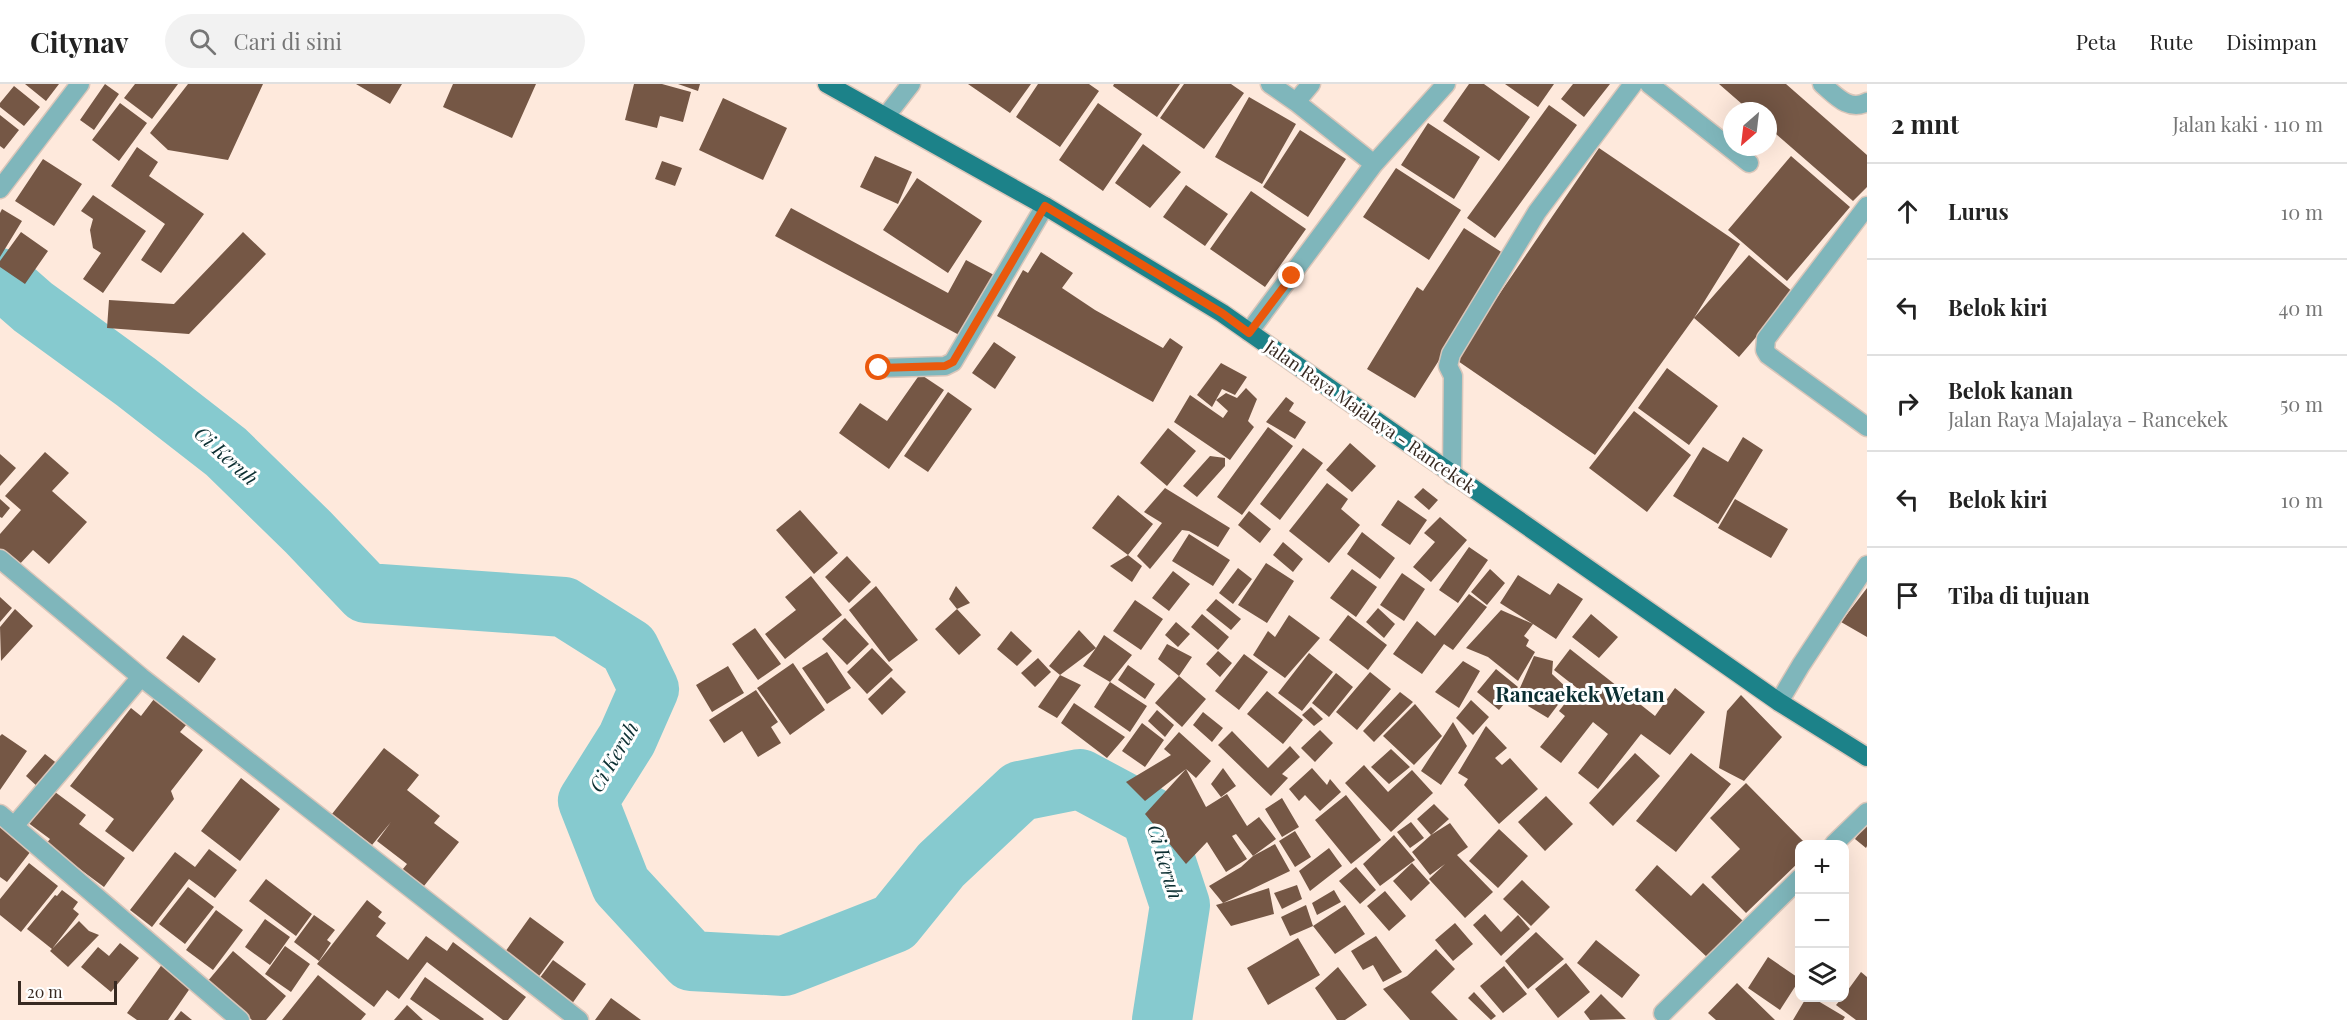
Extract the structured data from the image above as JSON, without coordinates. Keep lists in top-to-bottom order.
{
  "streets": {
    "main road": ["Jalan Raya Majalaya - Rancekek"]
  },
  "districts": ["Rancaekek Wetan"],
  "water": ["Ci Keruh"],
  "scale_bar": "20 m",
  "north": "bottom left",
  "page": {
    "header": "Citynav",
    "search": "Cari di sini",
    "nav": ["Peta", "Rute", "Disimpan"],
    "heading": ["2 mnt", "Jalan kaki · 110 m"],
    "list": [
      ["Lurus", "10 m"],
      ["Belok kiri", "40 m"],
      ["Belok kanan", "Jalan Raya Majalaya - Rancekek", "50 m"],
      ["Belok kiri", "10 m"],
      "Tiba di tujuan"
    ],
    "map_buttons": ["+", "−"],
    "scale": "20 m"
  }
}
